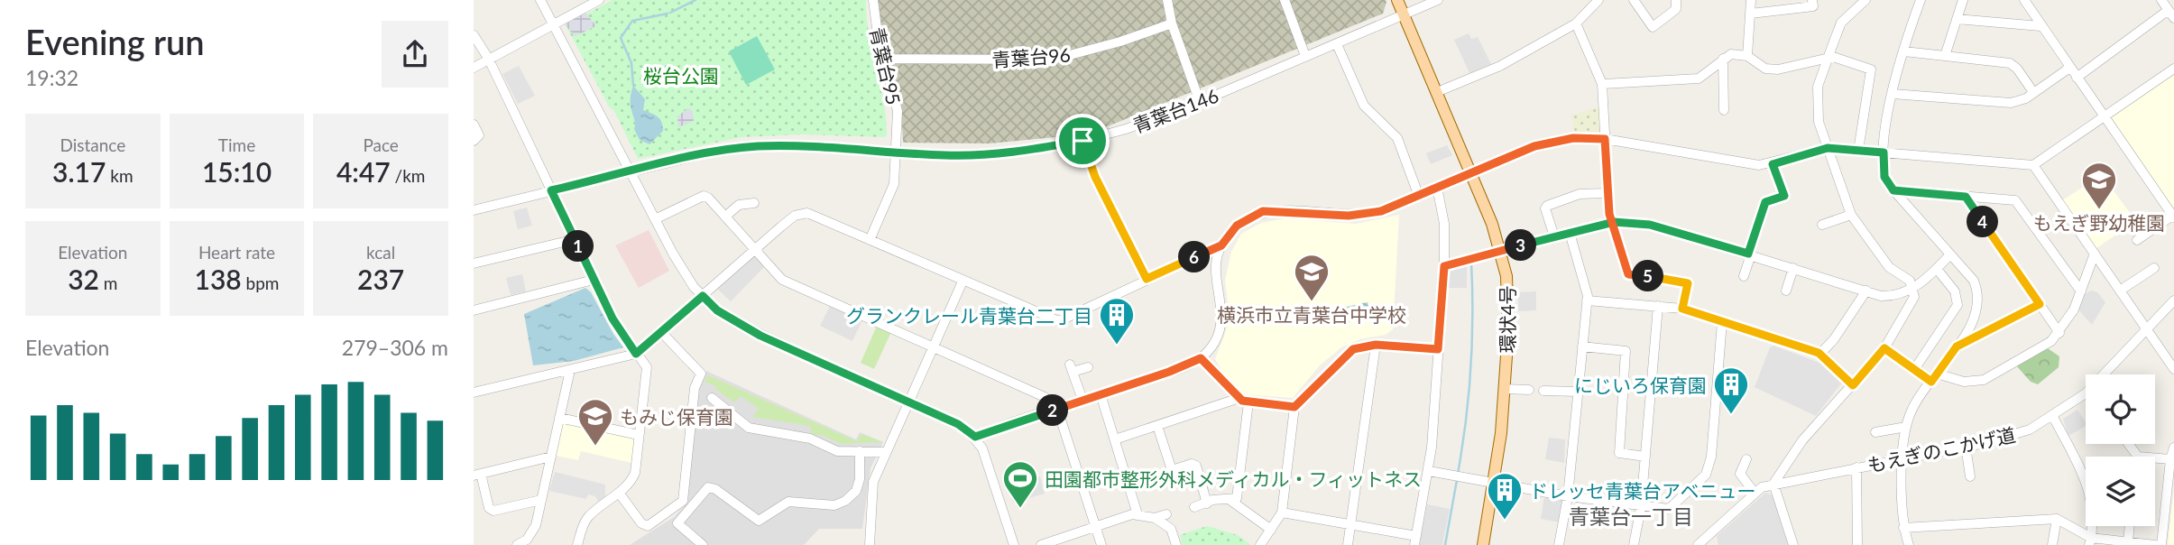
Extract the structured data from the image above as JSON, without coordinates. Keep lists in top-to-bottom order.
{
  "streets": {
    "main road": ["環状4号"],
    "street": [
      "青葉台96",
      "青葉台95",
      "青葉台146",
      "もえぎのこかげ道"
    ]
  },
  "crossings": [
    ["青葉台96", "青葉台95"],
    ["青葉台95", "青葉台146"],
    ["青葉台146", "環状4号"]
  ],
  "districts": ["青葉台一丁目"],
  "parks": ["桜台公園"],
  "places": {
    "school or university": ["もえぎ野幼稚園", "横浜市立青葉台中学校", "もみじ保育園"],
    "building": ["グランクレール青葉台二丁目", "にじいろ保育園", "ドレッセ青葉台アベニュー"],
    "sports": ["田園都市整形外科メディカル・フィットネス"]
  },
  "page": {
    "heading": ["Evening run", "19:32"],
    "stats": [
      ["Distance", "3.17 km"],
      ["Time", "15:10"],
      ["Pace", "4:47 /km"],
      ["Elevation", "32 m"],
      ["Heart rate", "138 bpm"],
      ["kcal", "237"]
    ],
    "pins": [
      "4",
      "3",
      "1",
      "6",
      "5",
      "2"
    ],
    "chart": ["Elevation", "279–306 m"]
  }
}
